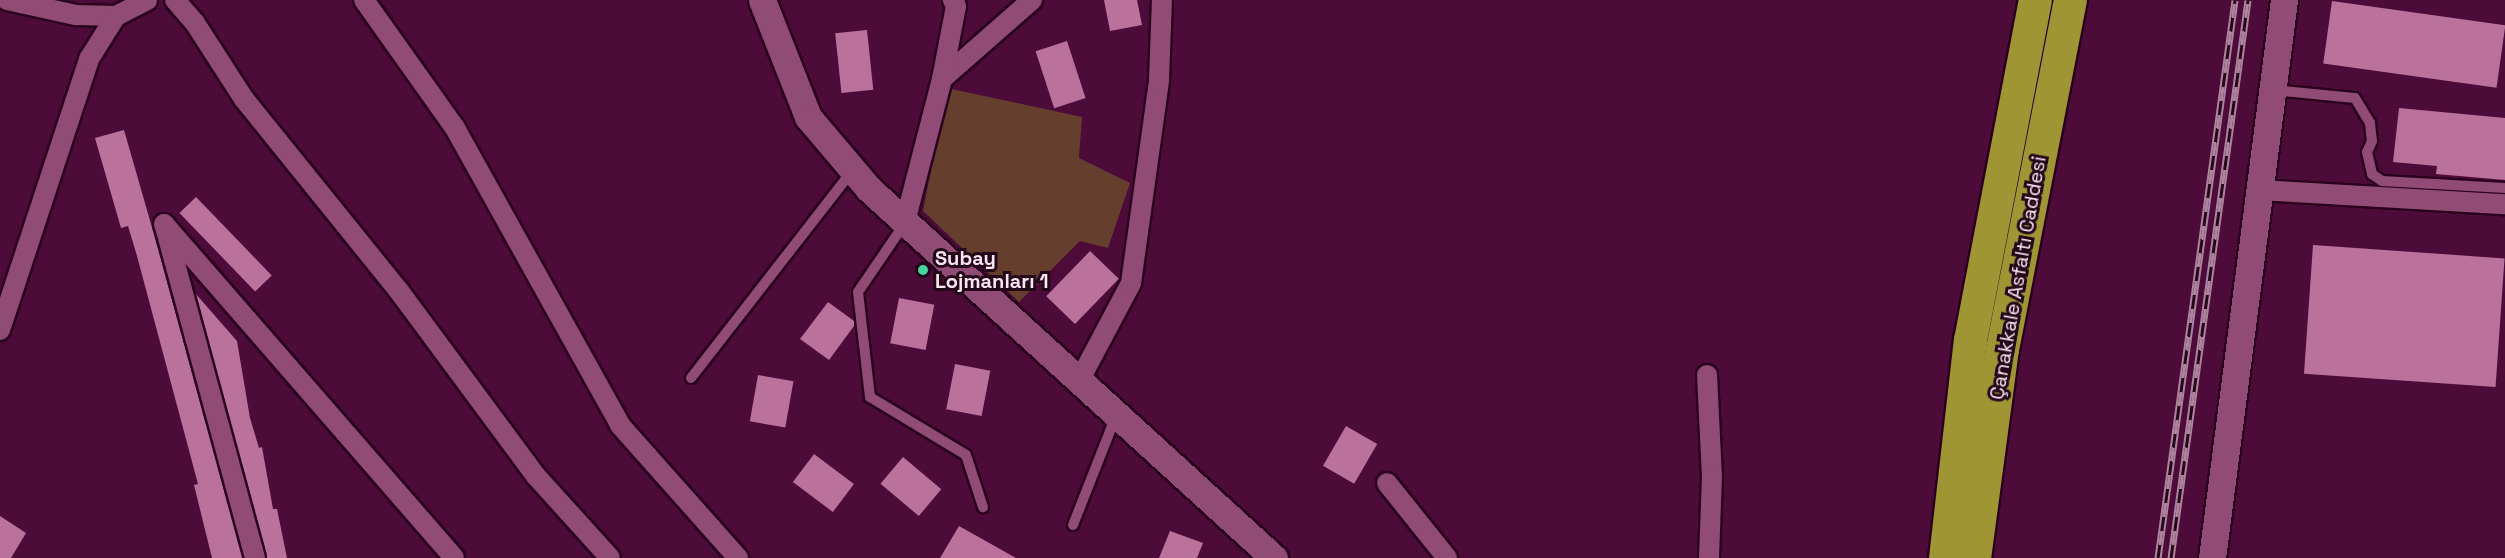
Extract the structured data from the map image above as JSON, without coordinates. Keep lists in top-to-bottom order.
{
  "streets": {
    "highway": ["Çanakkale Asfaltı Caddesi"]
  },
  "places": ["Subay Lojmanları 1"]
}
